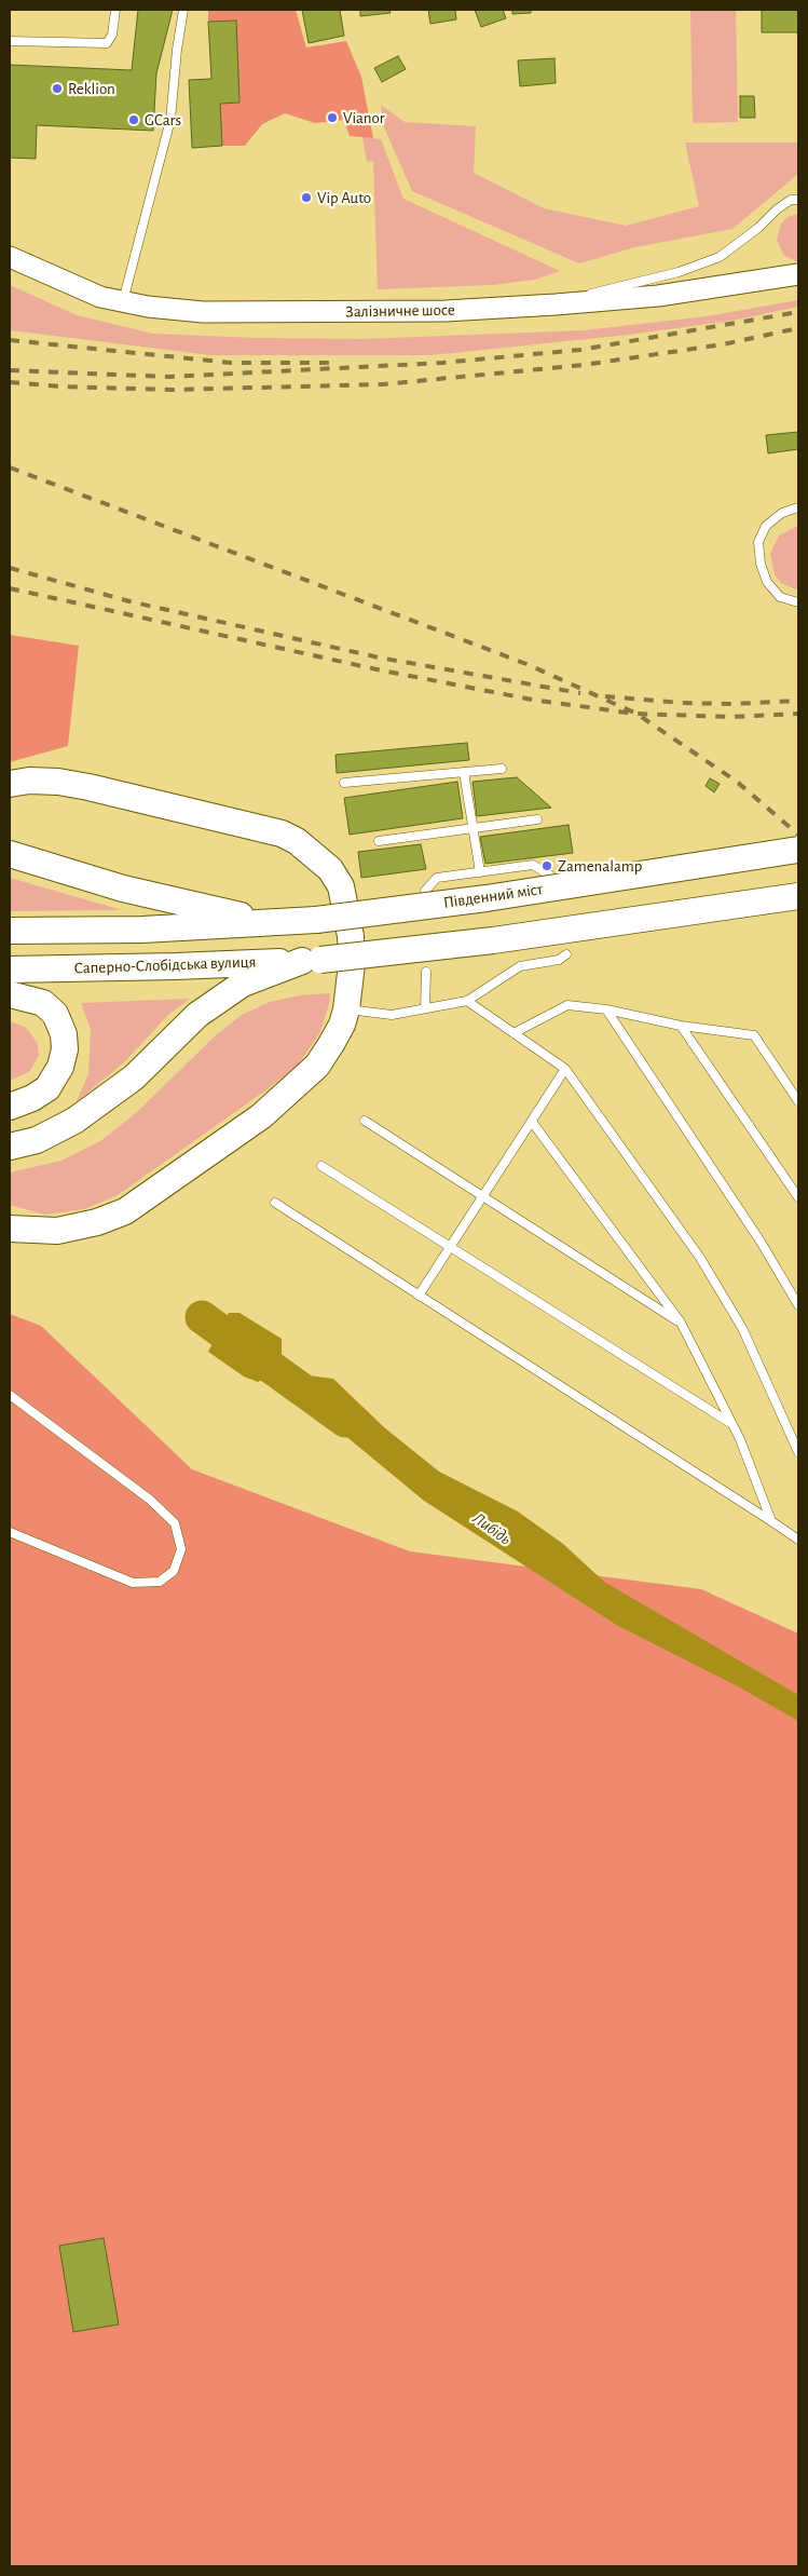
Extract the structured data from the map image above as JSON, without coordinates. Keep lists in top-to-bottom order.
{
  "streets": {
    "main road": ["Південний міст", "Саперно-Слобідська вулиця"],
    "street": ["Залізничне шосе"]
  },
  "water": ["Либідь"],
  "places": [
    "Reklion",
    "Vianor",
    "GCars",
    "Vip Auto",
    "Zamenalamp"
  ]
}
